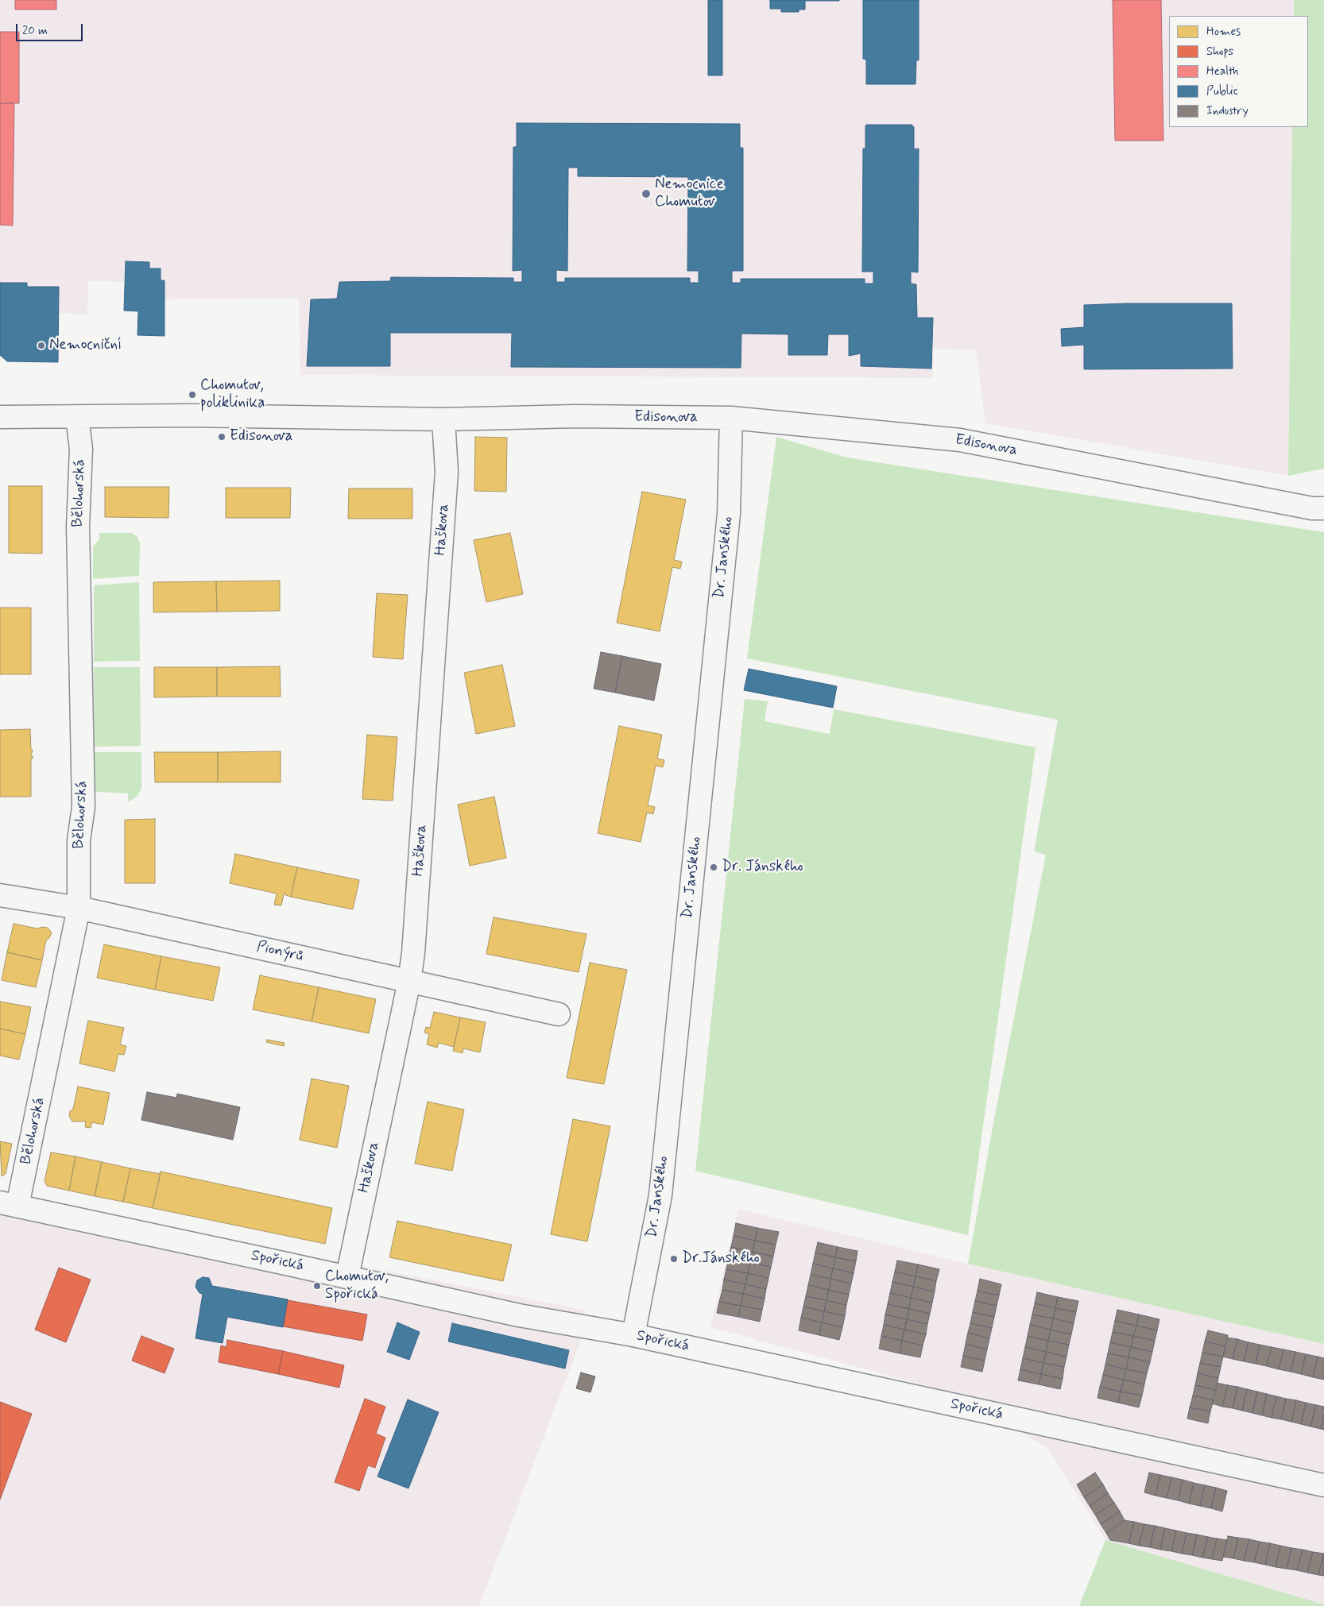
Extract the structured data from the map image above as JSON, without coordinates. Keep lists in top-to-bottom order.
{
  "streets": {
    "street": [
      "Edisonova",
      "Bělohorská",
      "Haškova",
      "Dr. Janského",
      "Pionýrů",
      "Spořická"
    ]
  },
  "crossings": [
    ["Edisonova", "Bělohorská"],
    ["Edisonova", "Haškova"],
    ["Edisonova", "Dr. Janského"],
    ["Bělohorská", "Pionýrů"],
    ["Bělohorská", "Spořická"],
    ["Haškova", "Pionýrů"],
    ["Haškova", "Spořická"],
    ["Dr. Janského", "Spořická"]
  ],
  "places": [
    "Nemocnice Chomutov",
    "Nemocniční",
    "Chomutov, poliklinika",
    "Edisonova",
    "Dr. Jánského",
    "Dr.Jánského",
    "Chomutov, Spořická"
  ],
  "legend": [
    "Homes",
    "Shops",
    "Health",
    "Public",
    "Industry"
  ],
  "scale_bar": "20 m"
}
